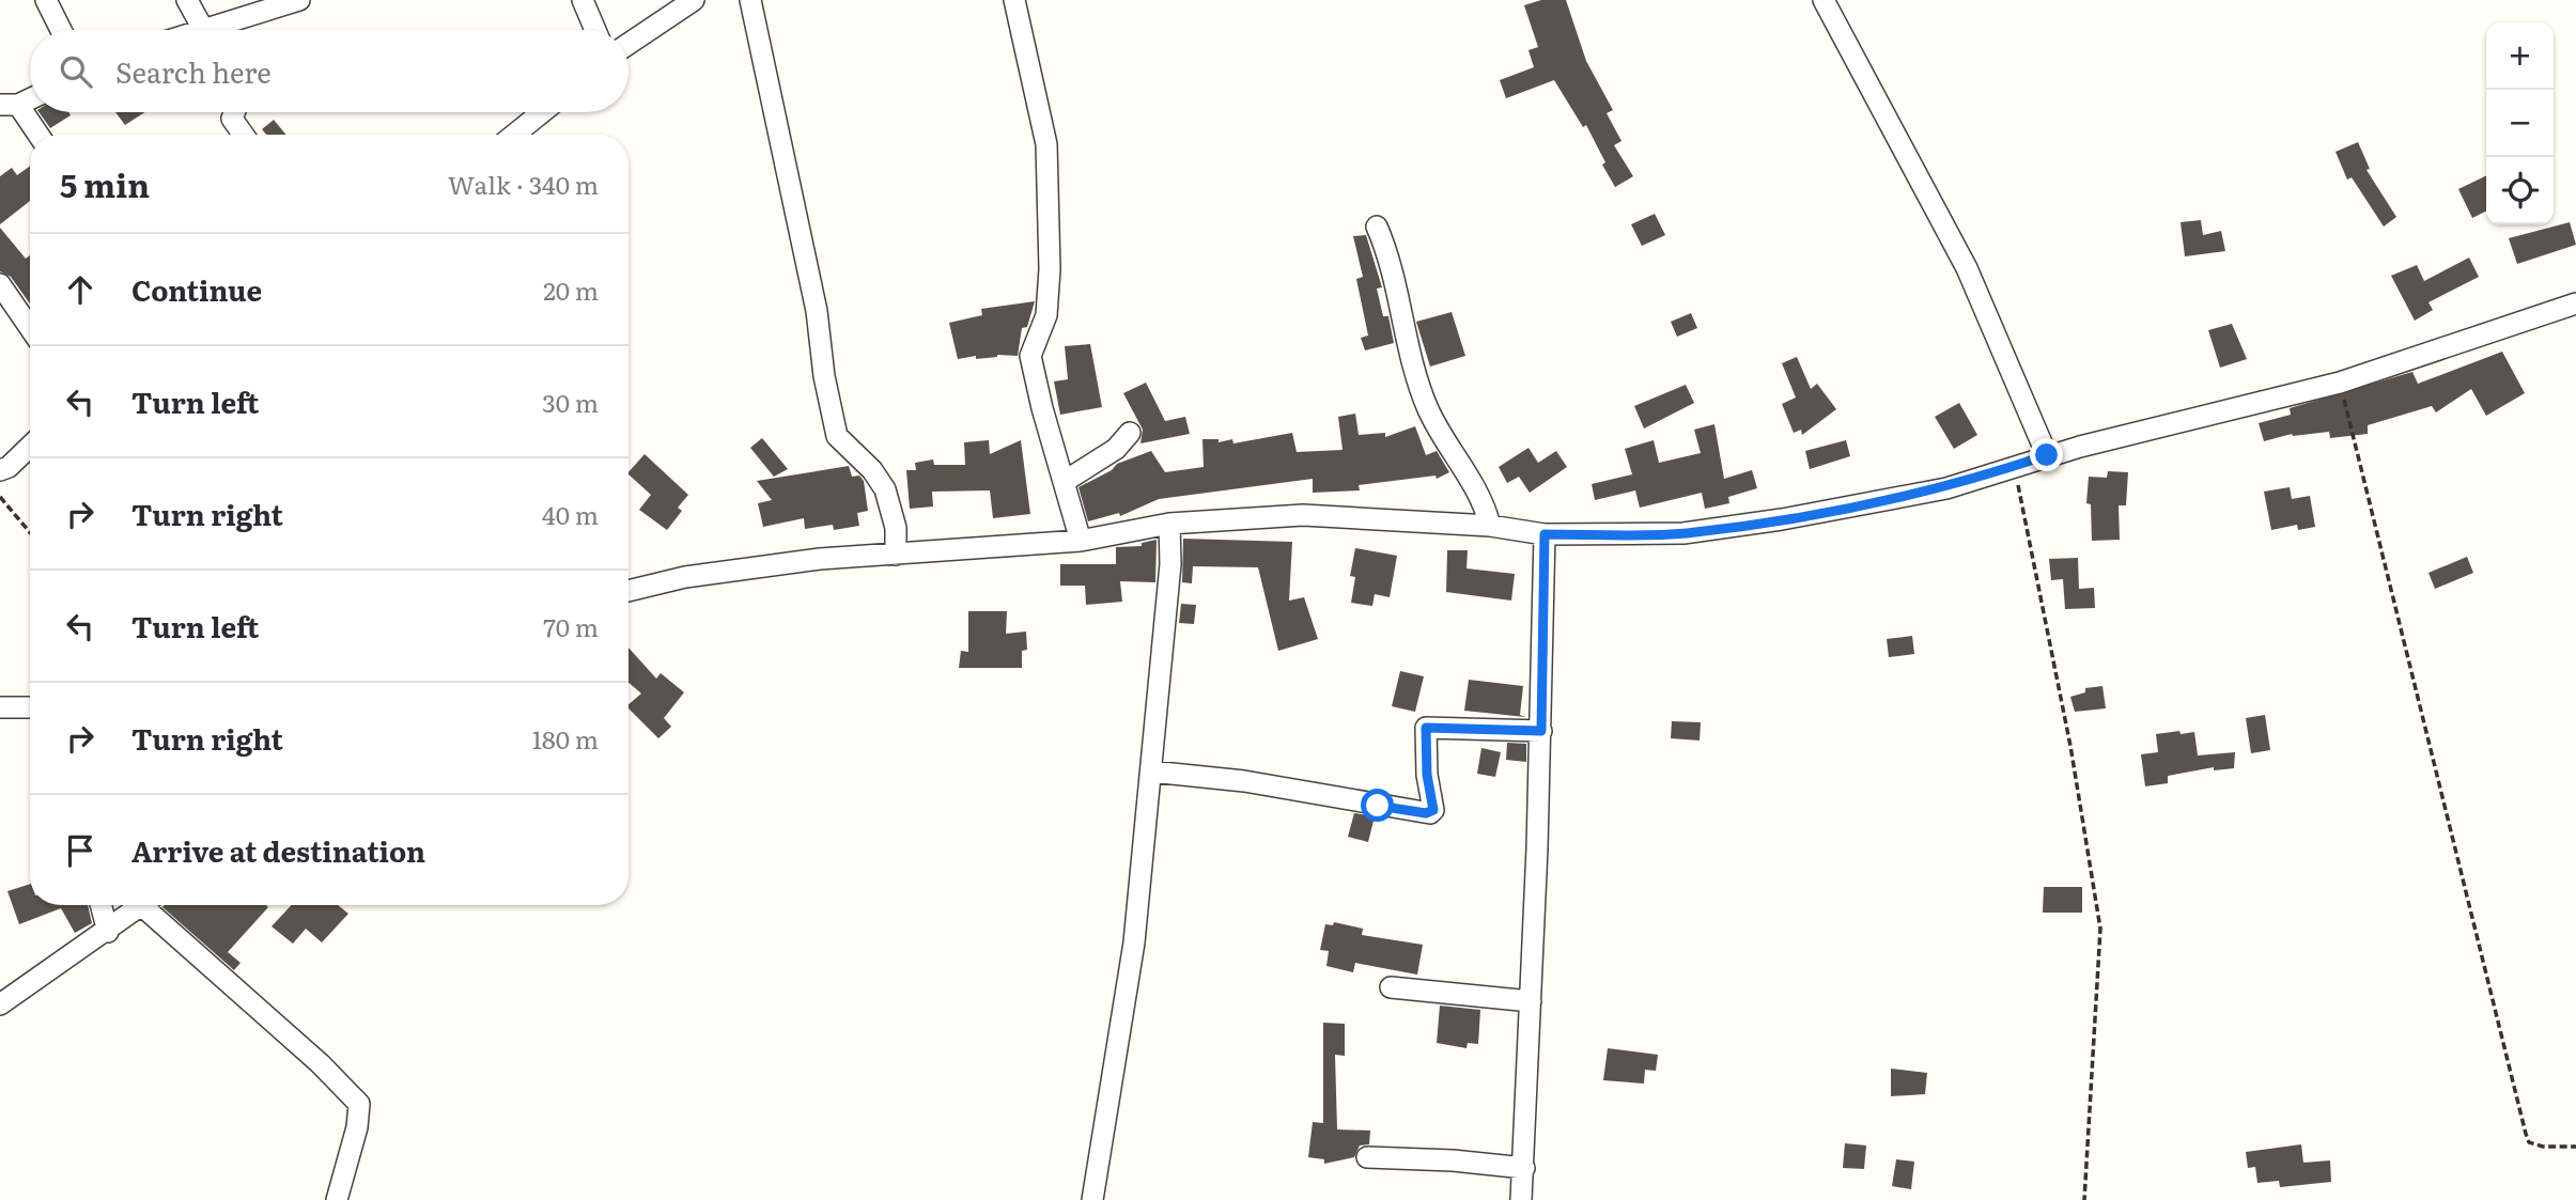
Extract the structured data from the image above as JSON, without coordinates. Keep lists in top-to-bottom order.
{
  "page": {
    "map_buttons": ["+", "−"],
    "search": "Search here",
    "heading": ["5 min", "Walk · 340 m"],
    "list": [
      ["Continue", "20 m"],
      ["Turn left", "30 m"],
      ["Turn right", "40 m"],
      ["Turn left", "70 m"],
      ["Turn right", "180 m"],
      "Arrive at destination"
    ]
  }
}
